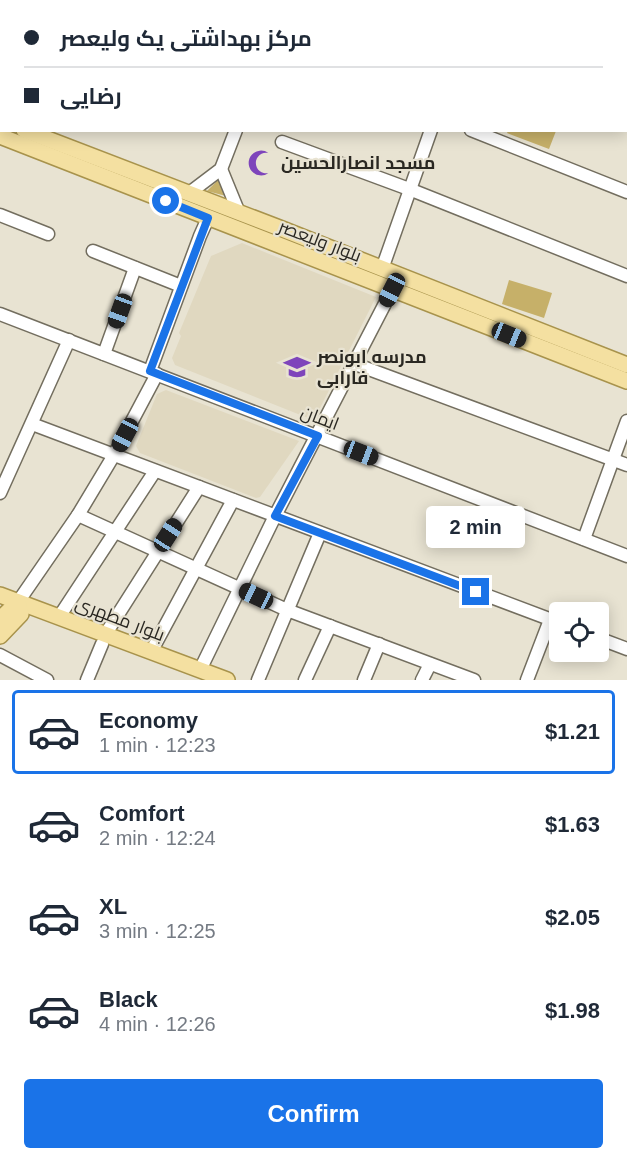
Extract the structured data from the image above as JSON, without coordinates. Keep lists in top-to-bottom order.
{
  "streets": {
    "main road": ["بلوار ولیعصر", "بلوار مطهری"],
    "street": ["ایمان"]
  },
  "places": {
    "mosque": ["مسجد انصارالحسین"],
    "school or university": ["مدرسه ابونصر فارابی"]
  },
  "page": {
    "banner": ["مرکز بهداشتی یک ولیعصر", "رضایی"],
    "bubble": "2 min",
    "list": [
      {
        "name": "Economy",
        "note": "1 min · 12:23",
        "value": "$1.21"
      },
      {
        "name": "Comfort",
        "note": "2 min · 12:24",
        "value": "$1.63"
      },
      {
        "name": "XL",
        "note": "3 min · 12:25",
        "value": "$2.05"
      },
      {
        "name": "Black",
        "note": "4 min · 12:26",
        "value": "$1.98"
      }
    ],
    "buttons": "Confirm"
  }
}
